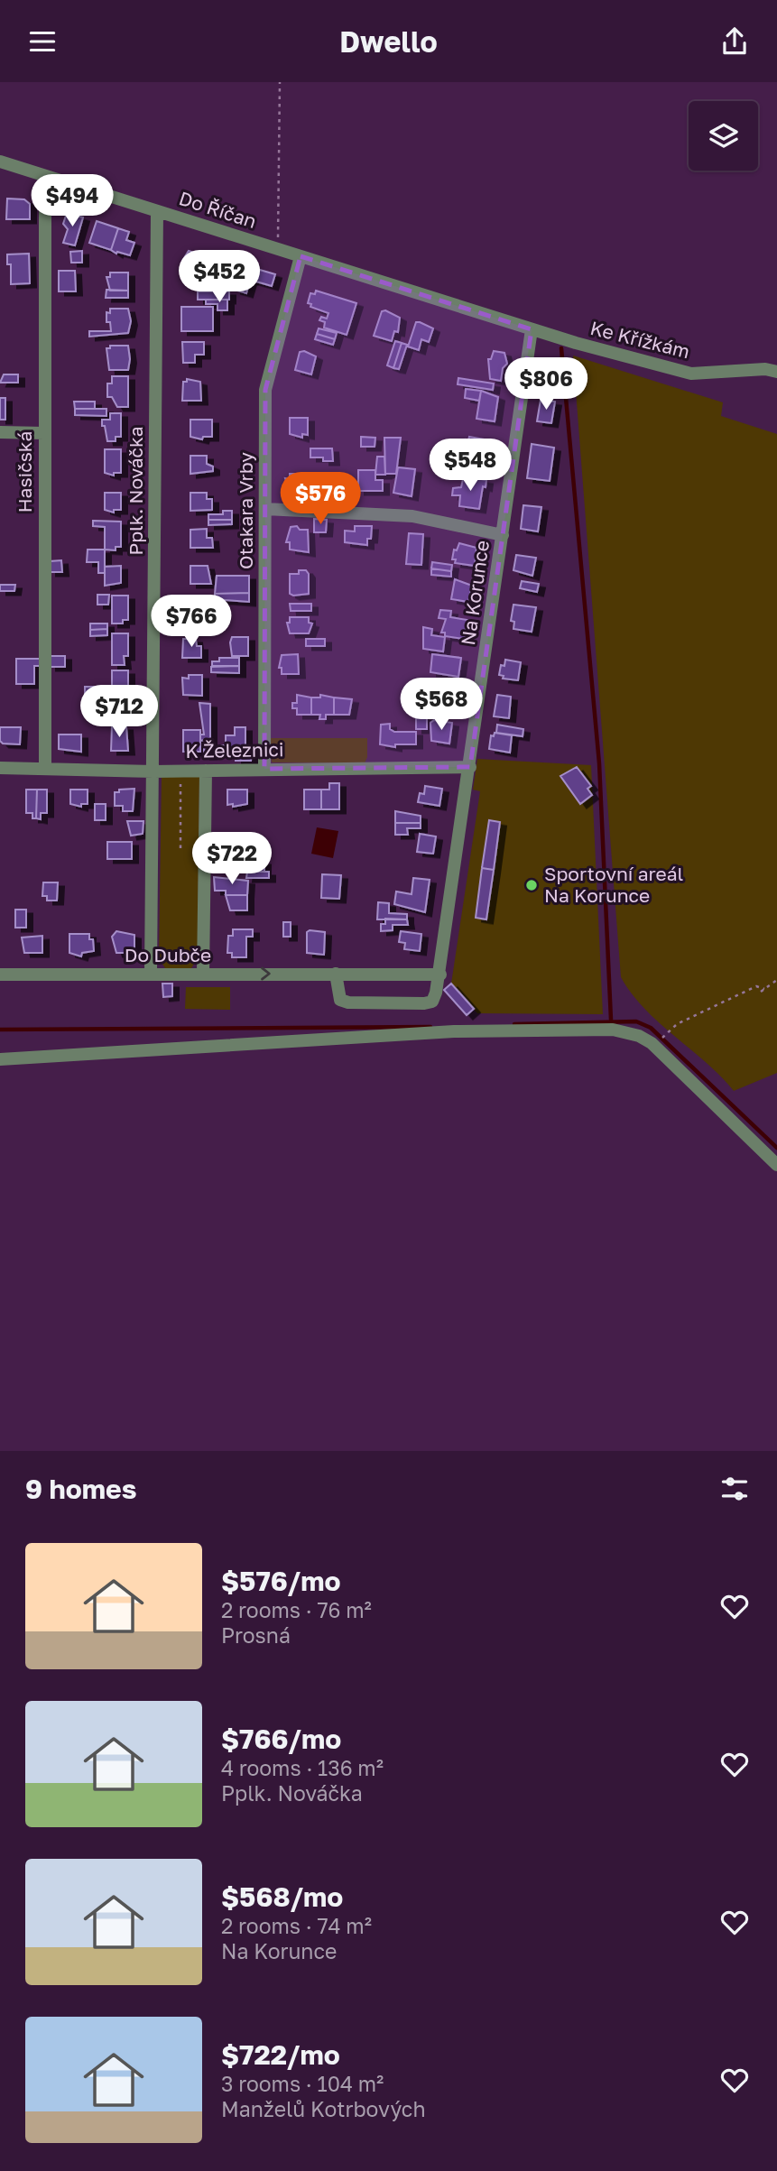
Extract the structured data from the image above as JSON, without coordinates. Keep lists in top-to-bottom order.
{
  "streets": {
    "street": [
      "Do Říčan",
      "Ke Křížkám",
      "Hasičská",
      "Pplk. Nováčka",
      "Otakara Vrby",
      "Na Korunce",
      "K Železnici",
      "Do Dubče"
    ]
  },
  "crossings": [
    ["Do Říčan", "Ke Křížkám"],
    ["Do Říčan", "Hasičská"],
    ["Do Říčan", "Pplk. Nováčka"],
    ["Do Říčan", "Otakara Vrby"],
    ["Do Říčan", "Na Korunce"],
    ["Ke Křížkám", "Na Korunce"],
    ["Hasičská", "K Železnici"],
    ["Pplk. Nováčka", "K Železnici"],
    ["Pplk. Nováčka", "Do Dubče"],
    ["Otakara Vrby", "K Železnici"],
    ["Na Korunce", "K Železnici"],
    ["Na Korunce", "Do Dubče"]
  ],
  "places": ["Sportovní areál Na Korunce"],
  "page": {
    "header": "Dwello",
    "price": [
      "$494",
      "$452",
      "$806",
      "$548",
      "$576",
      "$766",
      "$568",
      "$712",
      "$722"
    ],
    "heading": "9 homes",
    "list": [
      {
        "name": "$576/mo",
        "note": "2 rooms · 76 m² · Prosná"
      },
      {
        "name": "$766/mo",
        "note": "4 rooms · 136 m² · Pplk. Nováčka"
      },
      {
        "name": "$568/mo",
        "note": "2 rooms · 74 m² · Na Korunce"
      },
      {
        "name": "$722/mo",
        "note": "3 rooms · 104 m² · Manželů Kotrbových"
      }
    ]
  }
}
